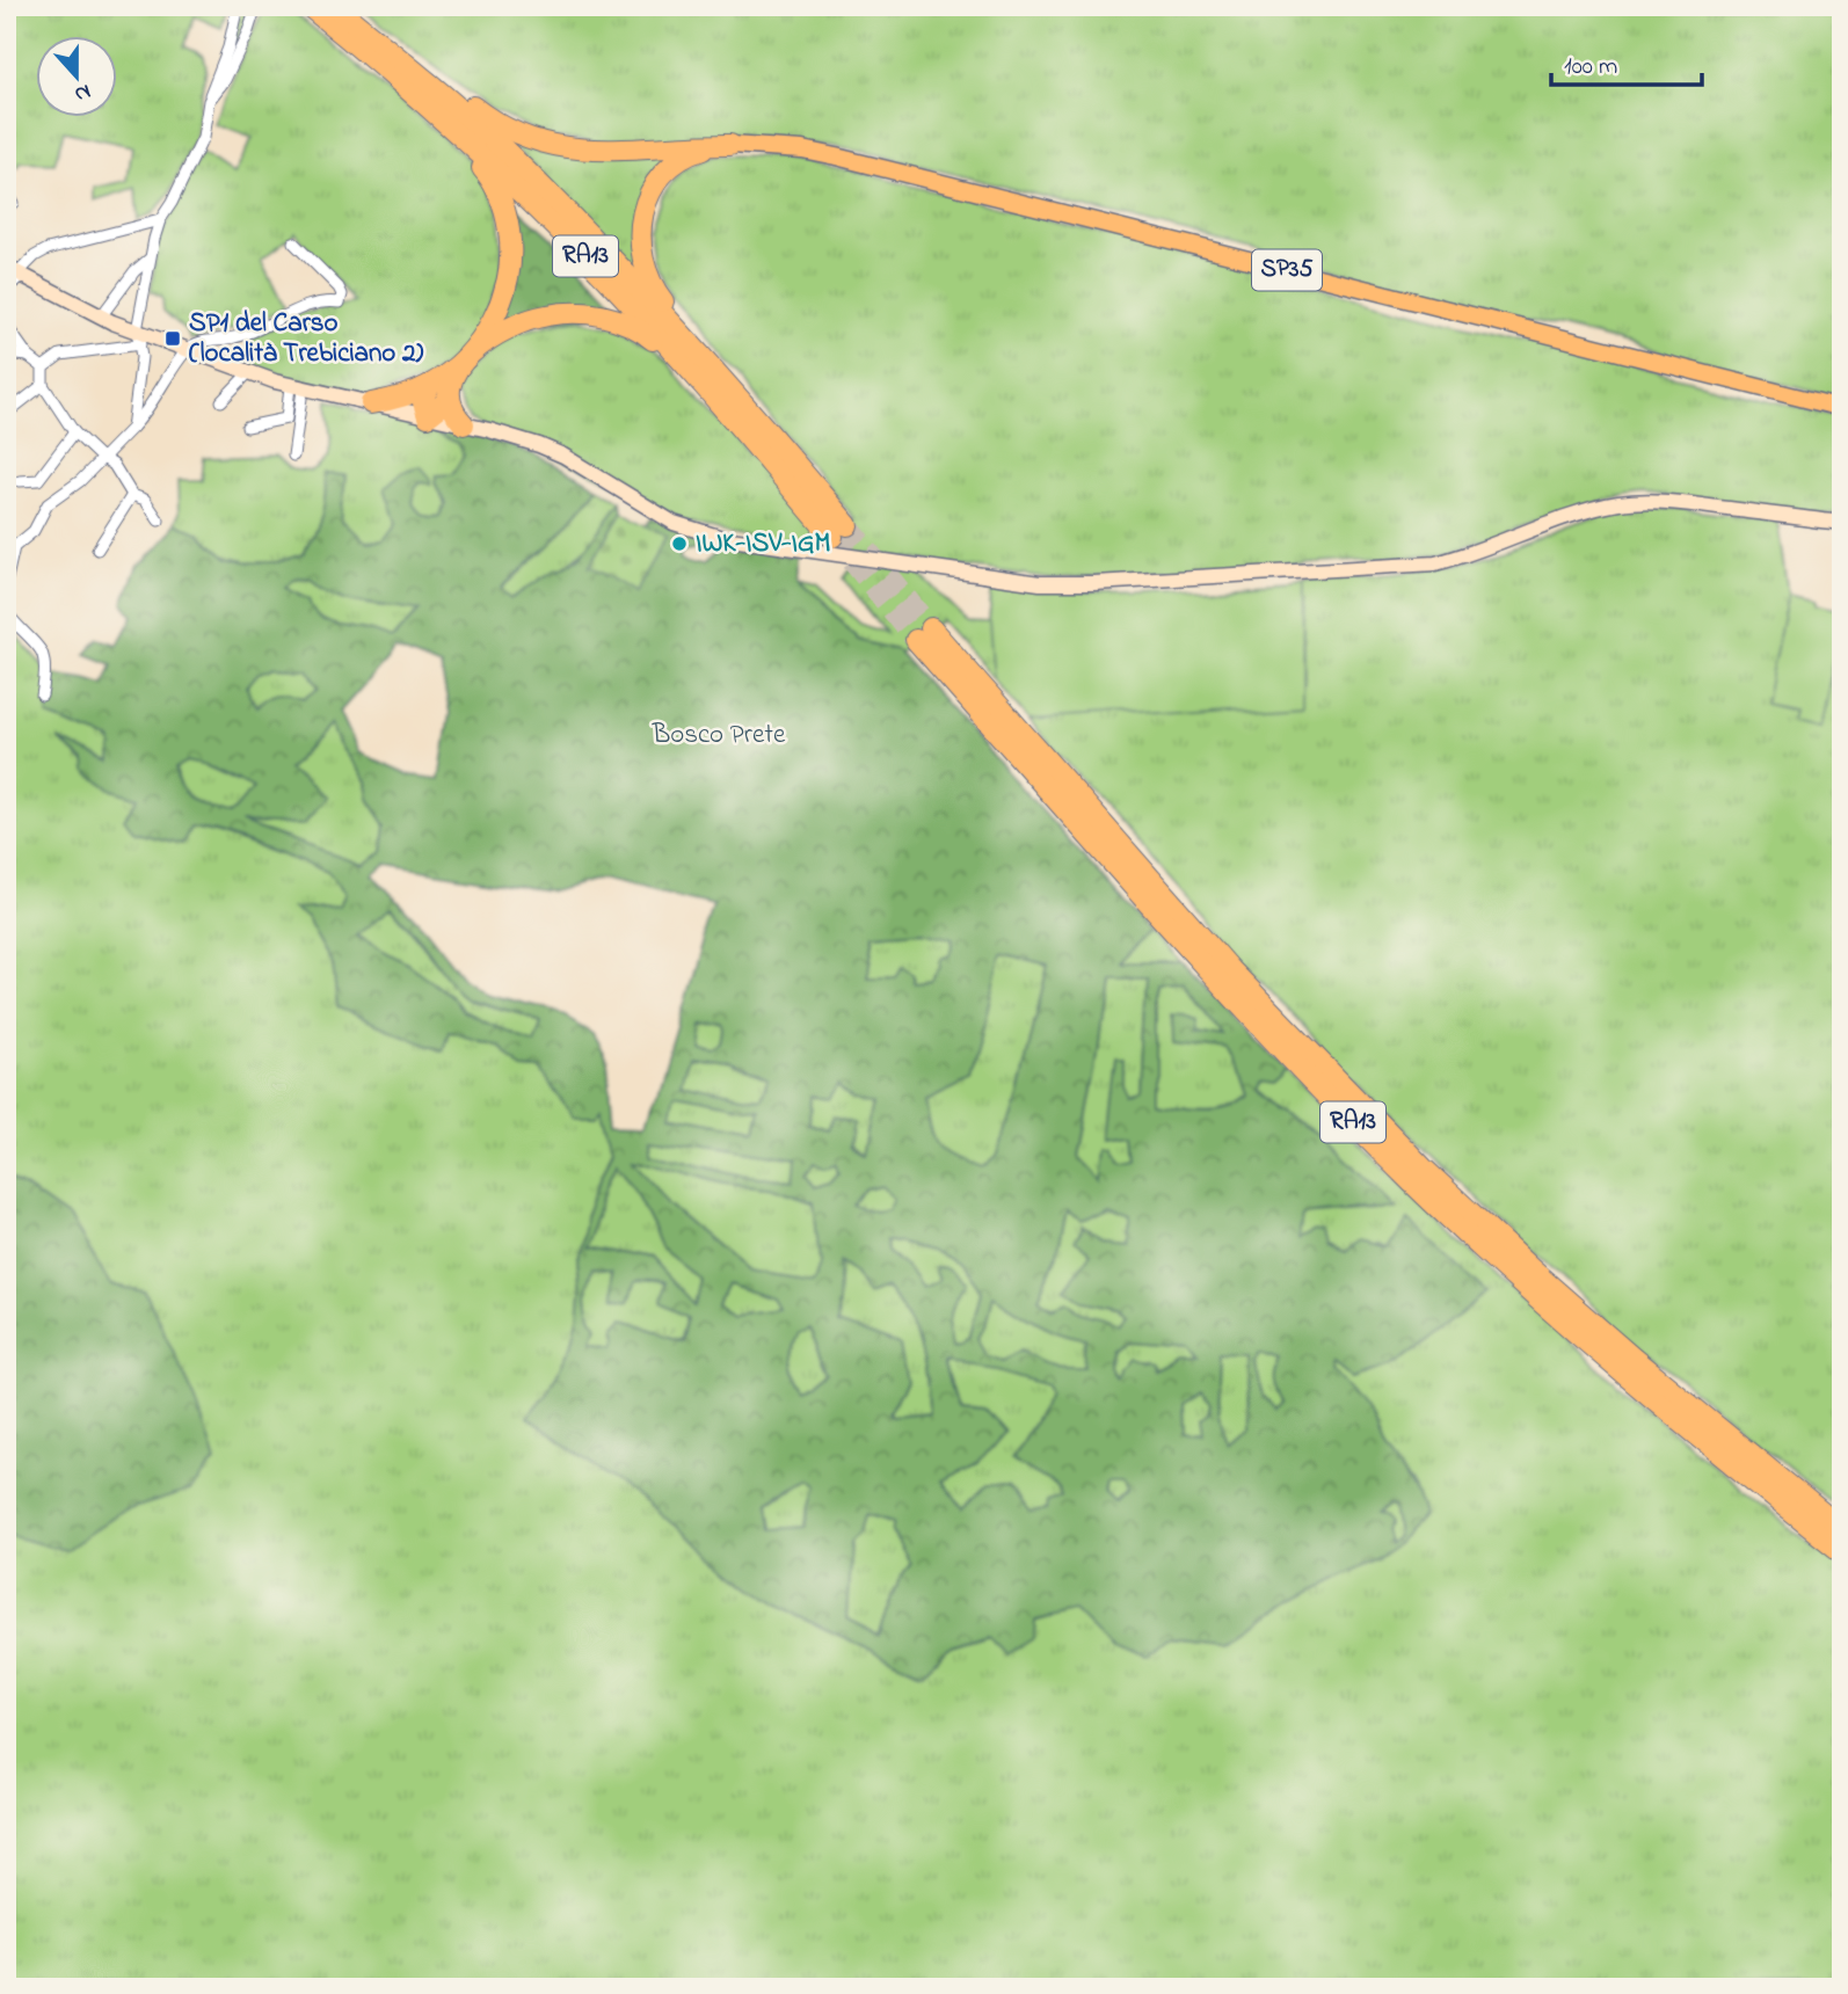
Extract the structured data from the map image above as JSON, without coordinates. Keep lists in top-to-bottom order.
{
  "streets": {
    "highway": ["RA13"],
    "main road": ["SP35"]
  },
  "parks": ["Bosco Prete"],
  "places": {
    "transit": ["SP1 del Carso (località Trebiciano 2)"],
    "other": ["IWK-ISV-IGM"]
  },
  "scale_bar": "100 m",
  "north": "bottom"
}
